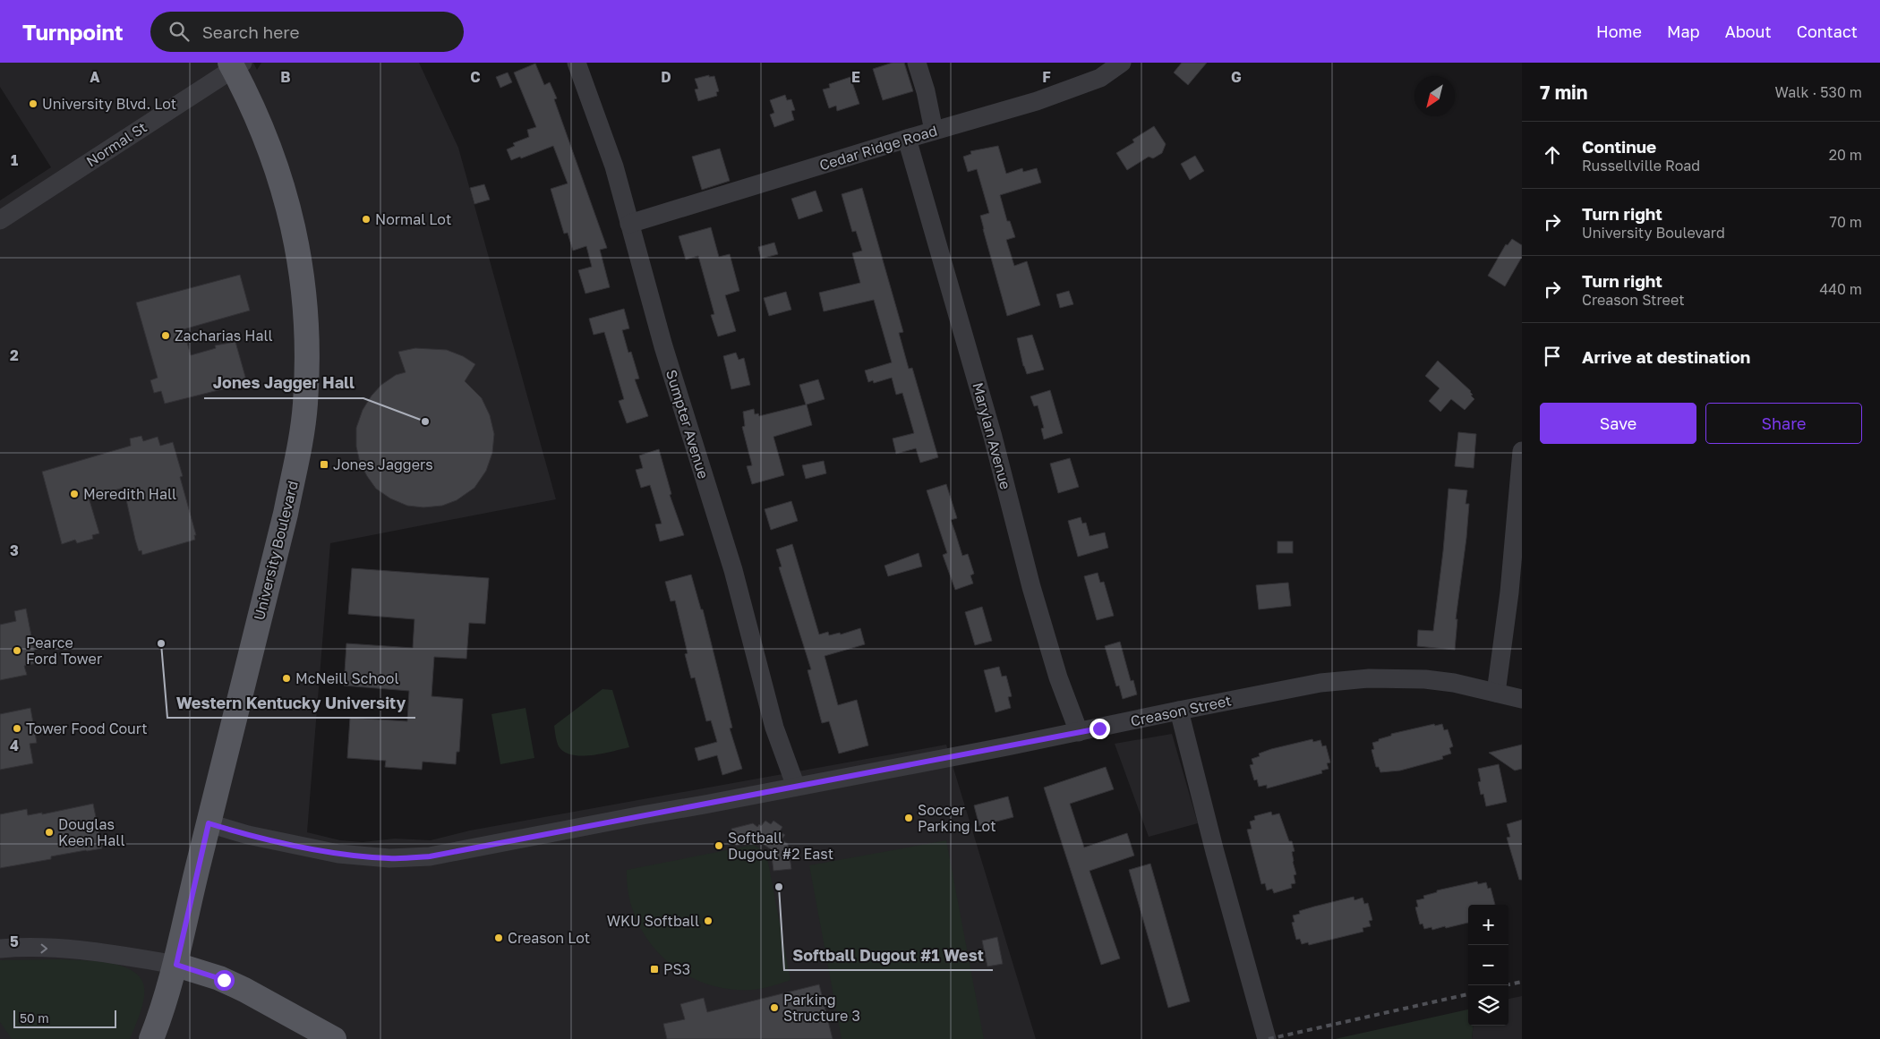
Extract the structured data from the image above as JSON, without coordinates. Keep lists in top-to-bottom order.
{
  "streets": {
    "main road": ["University Boulevard"],
    "street": [
      "Normal St",
      "Cedar Ridge Road",
      "Sumpter Avenue",
      "Marylan Avenue",
      "Creason Street"
    ]
  },
  "crossings": [
    ["Normal St", "University Boulevard"],
    ["Cedar Ridge Road", "Sumpter Avenue"],
    ["Cedar Ridge Road", "Marylan Avenue"],
    ["Sumpter Avenue", "Creason Street"],
    ["Marylan Avenue", "Creason Street"],
    ["University Boulevard", "Creason Street"]
  ],
  "places": {
    "other": [
      "University Blvd. Lot",
      "Normal Lot",
      "Zacharias Hall",
      "Jones Jagger Hall",
      "Meredith Hall",
      "Western Kentucky University",
      "Pearce Ford Tower",
      "McNeill School",
      "Tower Food Court",
      "Soccer Parking Lot",
      "Douglas Keen Hall",
      "Softball Dugout #2 East",
      "Softball Dugout #1 West",
      "WKU Softball",
      "Creason Lot",
      "Parking Structure 3"
    ],
    "transit": ["Jones Jaggers", "PS3"]
  },
  "scale_bar": "50 m",
  "north": "bottom left",
  "page": {
    "header": "Turnpoint",
    "search": "Search here",
    "nav": [
      "Home",
      "Map",
      "About",
      "Contact"
    ],
    "heading": ["7 min", "Walk · 530 m"],
    "list": [
      ["Continue", "Russellville Road", "20 m"],
      ["Turn right", "University Boulevard", "70 m"],
      ["Turn right", "Creason Street", "440 m"],
      "Arrive at destination"
    ],
    "buttons": ["Save", "Share"],
    "map_buttons": ["+", "−"],
    "scale": "50 m"
  },
  "grid": {
    "columns": [
      "A",
      "B",
      "C",
      "D",
      "E",
      "F",
      "G"
    ],
    "rows": [
      "1",
      "2",
      "3",
      "4",
      "5"
    ]
  }
}
